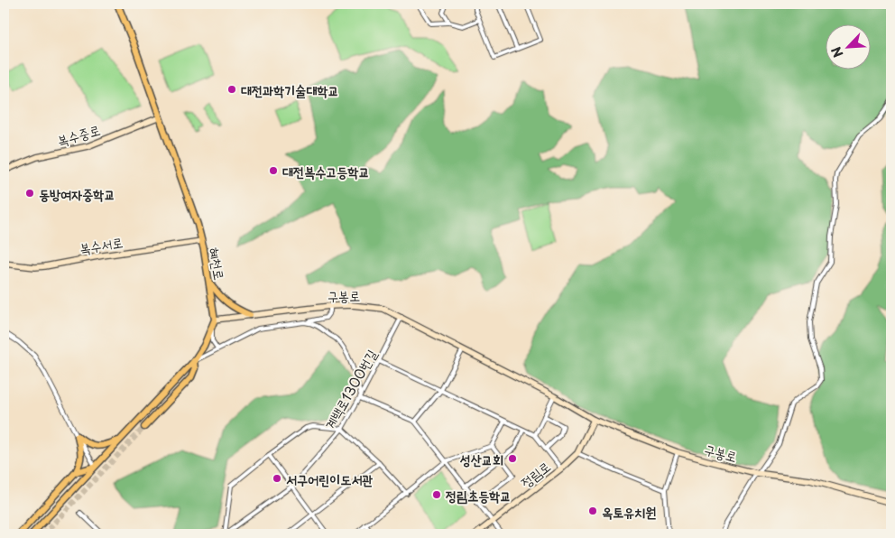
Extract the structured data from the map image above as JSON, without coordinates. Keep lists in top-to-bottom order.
{
  "streets": {
    "main road": ["혜천로"],
    "street": [
      "복수중로",
      "복수서로",
      "구봉로",
      "계백로1300번길",
      "정림로"
    ]
  },
  "crossings": [
    ["복수중로", "혜천로"],
    ["복수서로", "혜천로"],
    ["혜천로", "구봉로"],
    ["구봉로", "계백로1300번길"],
    ["구봉로", "정림로"]
  ],
  "places": [
    "대전과학기술대학교",
    "대전복수고등학교",
    "동방여자중학교",
    "성산교회",
    "서구어린이도서관",
    "정림초등학교",
    "옥토유치원"
  ],
  "north": "bottom left"
}
